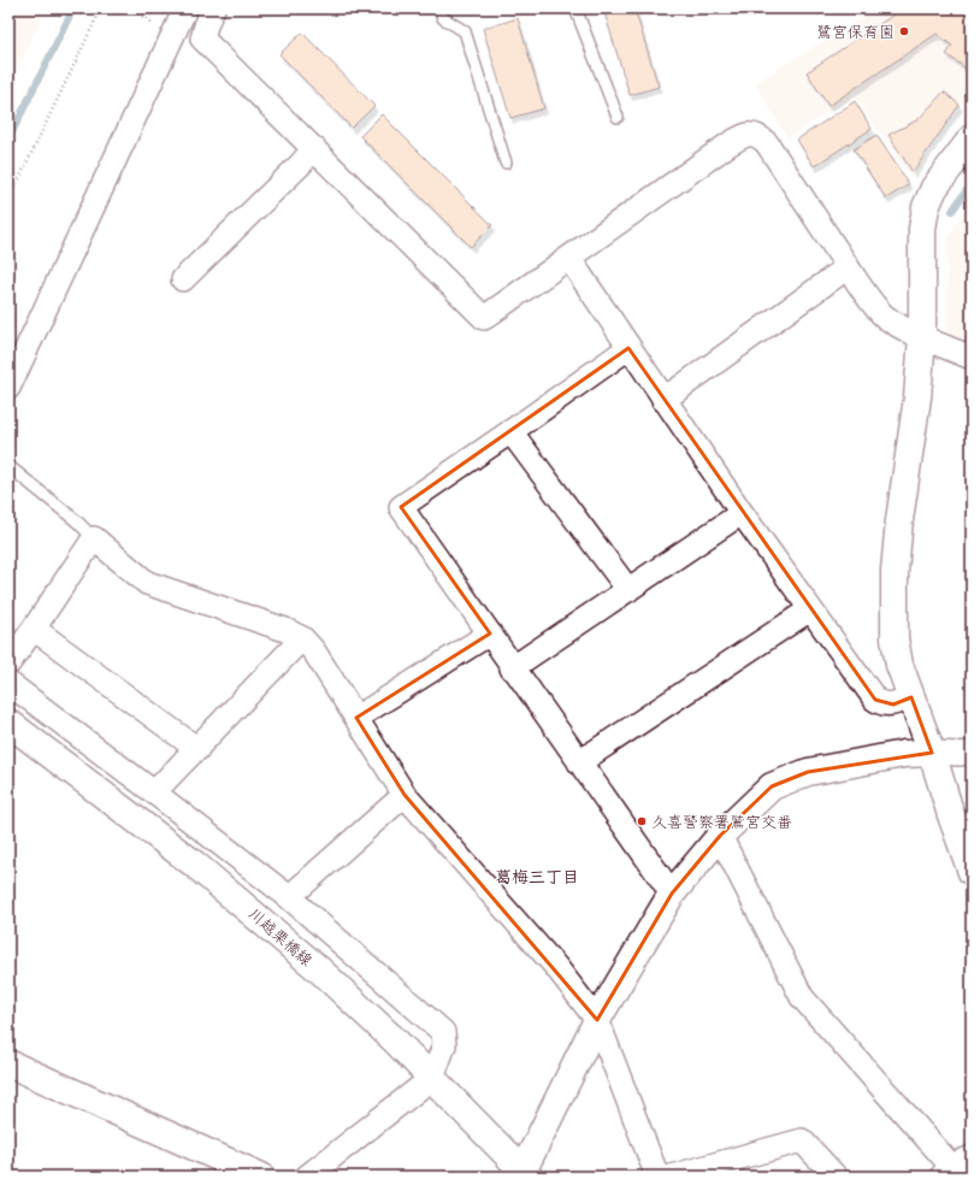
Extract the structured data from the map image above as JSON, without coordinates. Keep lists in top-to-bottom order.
{
  "streets": {
    "street": ["川越栗橋線"]
  },
  "districts": ["葛梅三丁目"],
  "places": ["鷺宮保育園", "久喜警察署鷲宮交番"]
}
